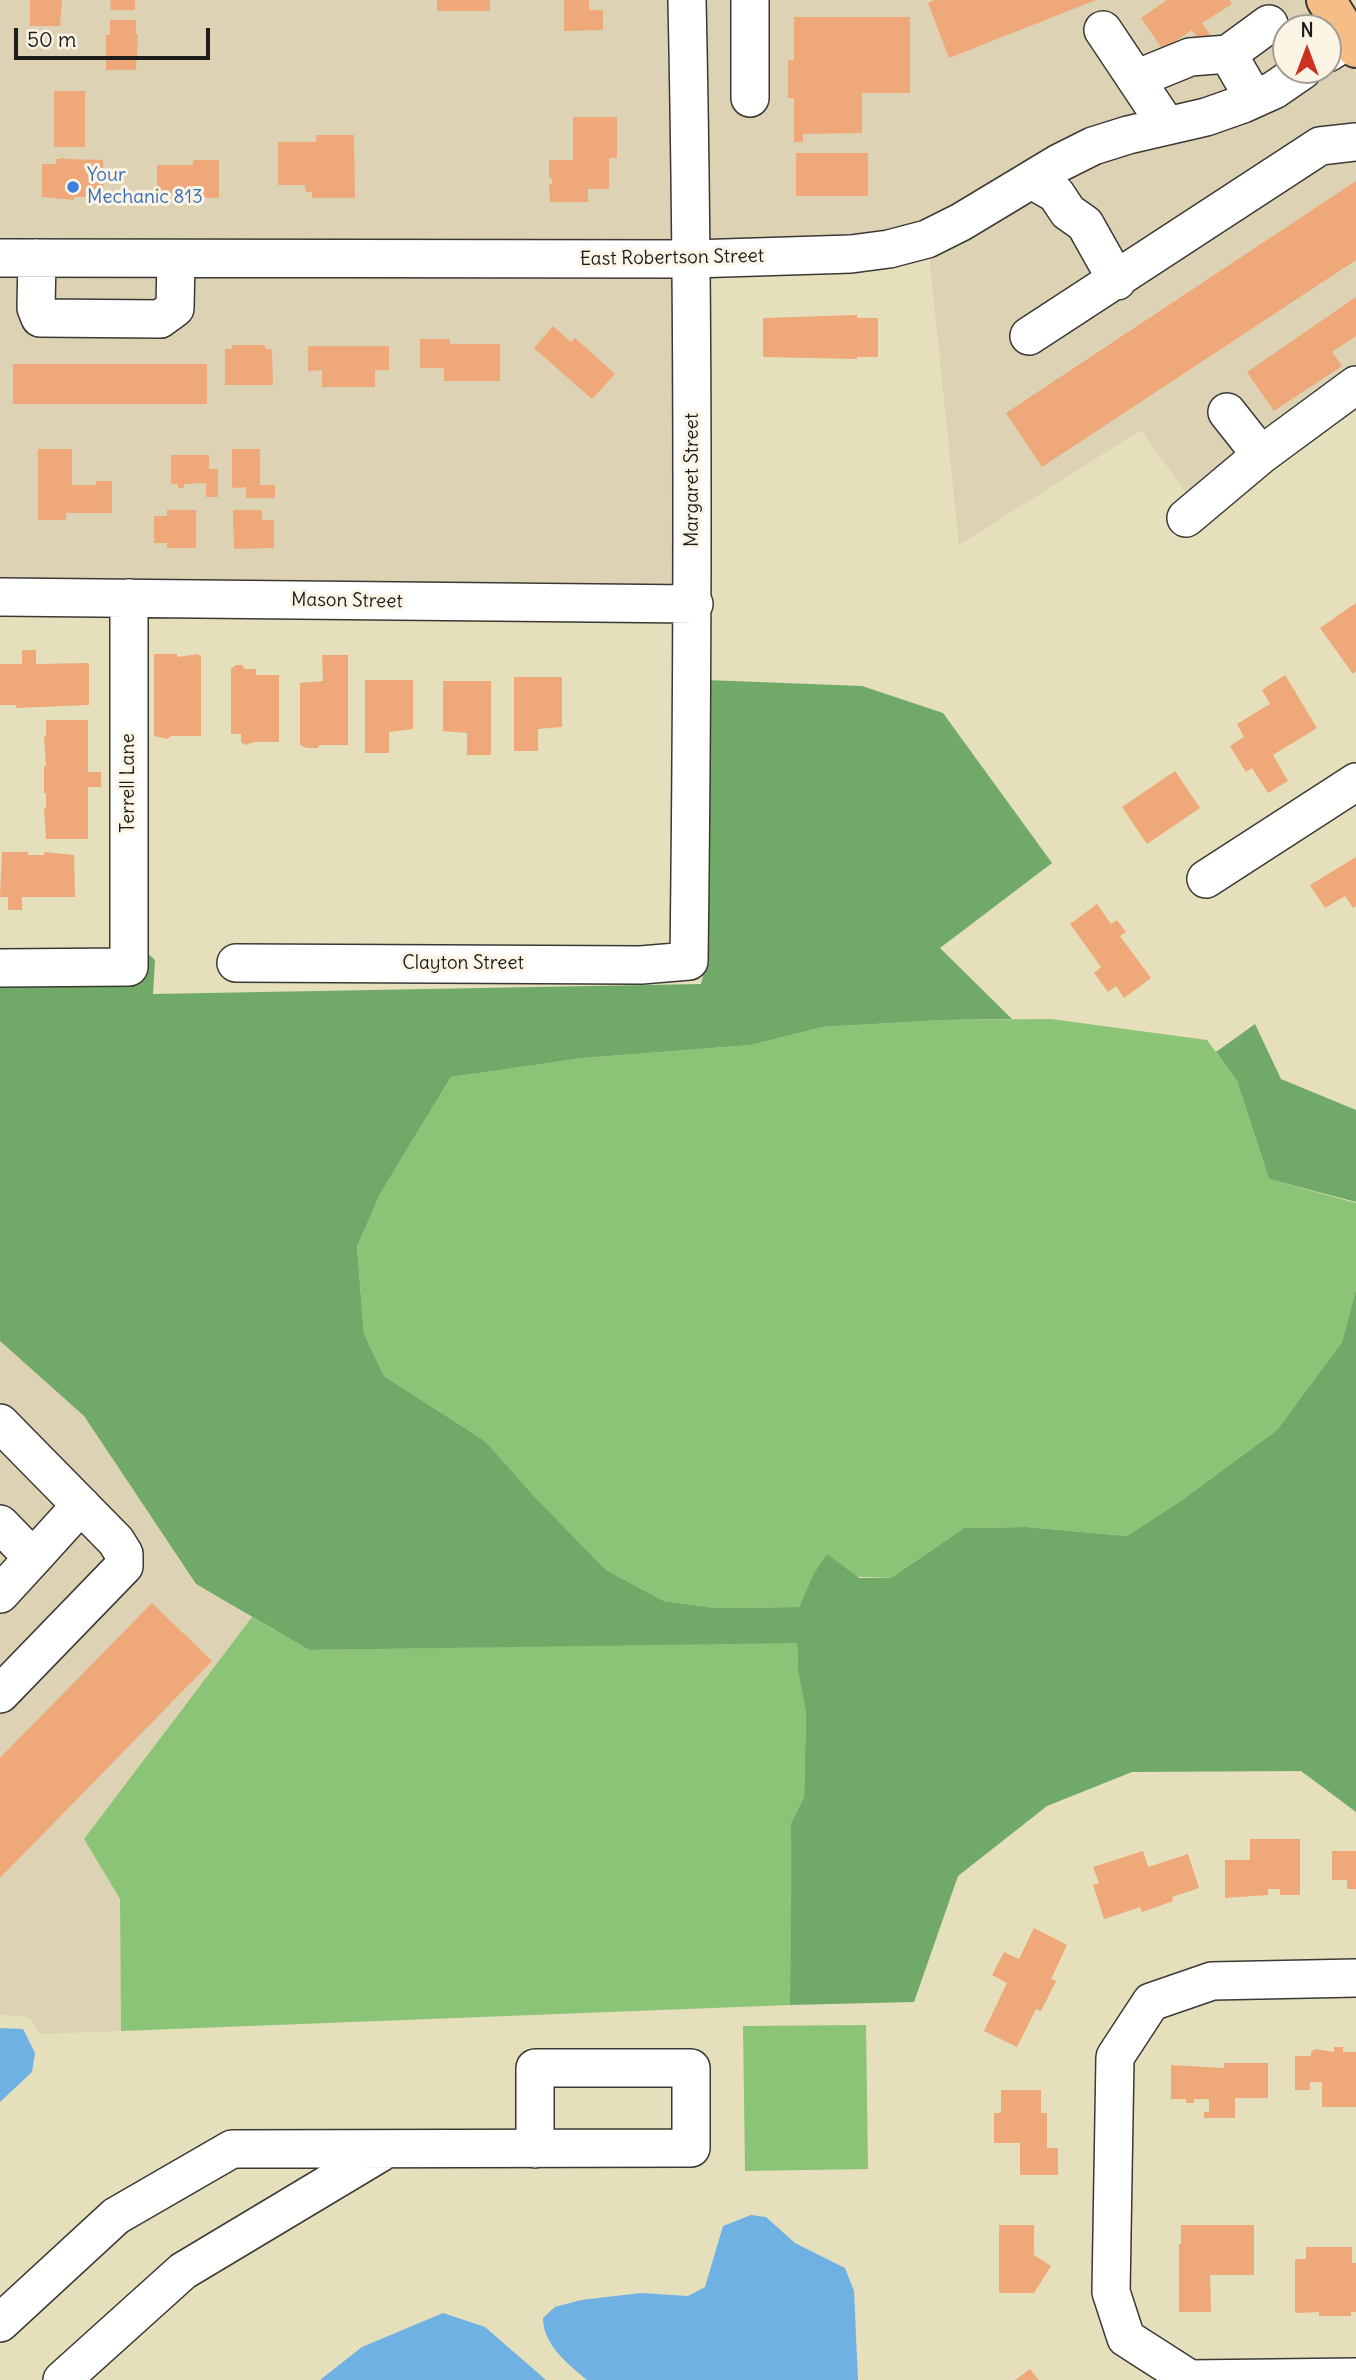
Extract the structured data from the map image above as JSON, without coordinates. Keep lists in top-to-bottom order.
{
  "streets": {
    "street": [
      "East Robertson Street",
      "Margaret Street",
      "Mason Street",
      "Terrell Lane",
      "Clayton Street"
    ]
  },
  "crossings": [
    ["East Robertson Street", "Margaret Street"],
    ["Margaret Street", "Mason Street"],
    ["Margaret Street", "Clayton Street"],
    ["Mason Street", "Terrell Lane"]
  ],
  "places": ["Your Mechanic 813"],
  "scale_bar": "50 m",
  "north": "top"
}
